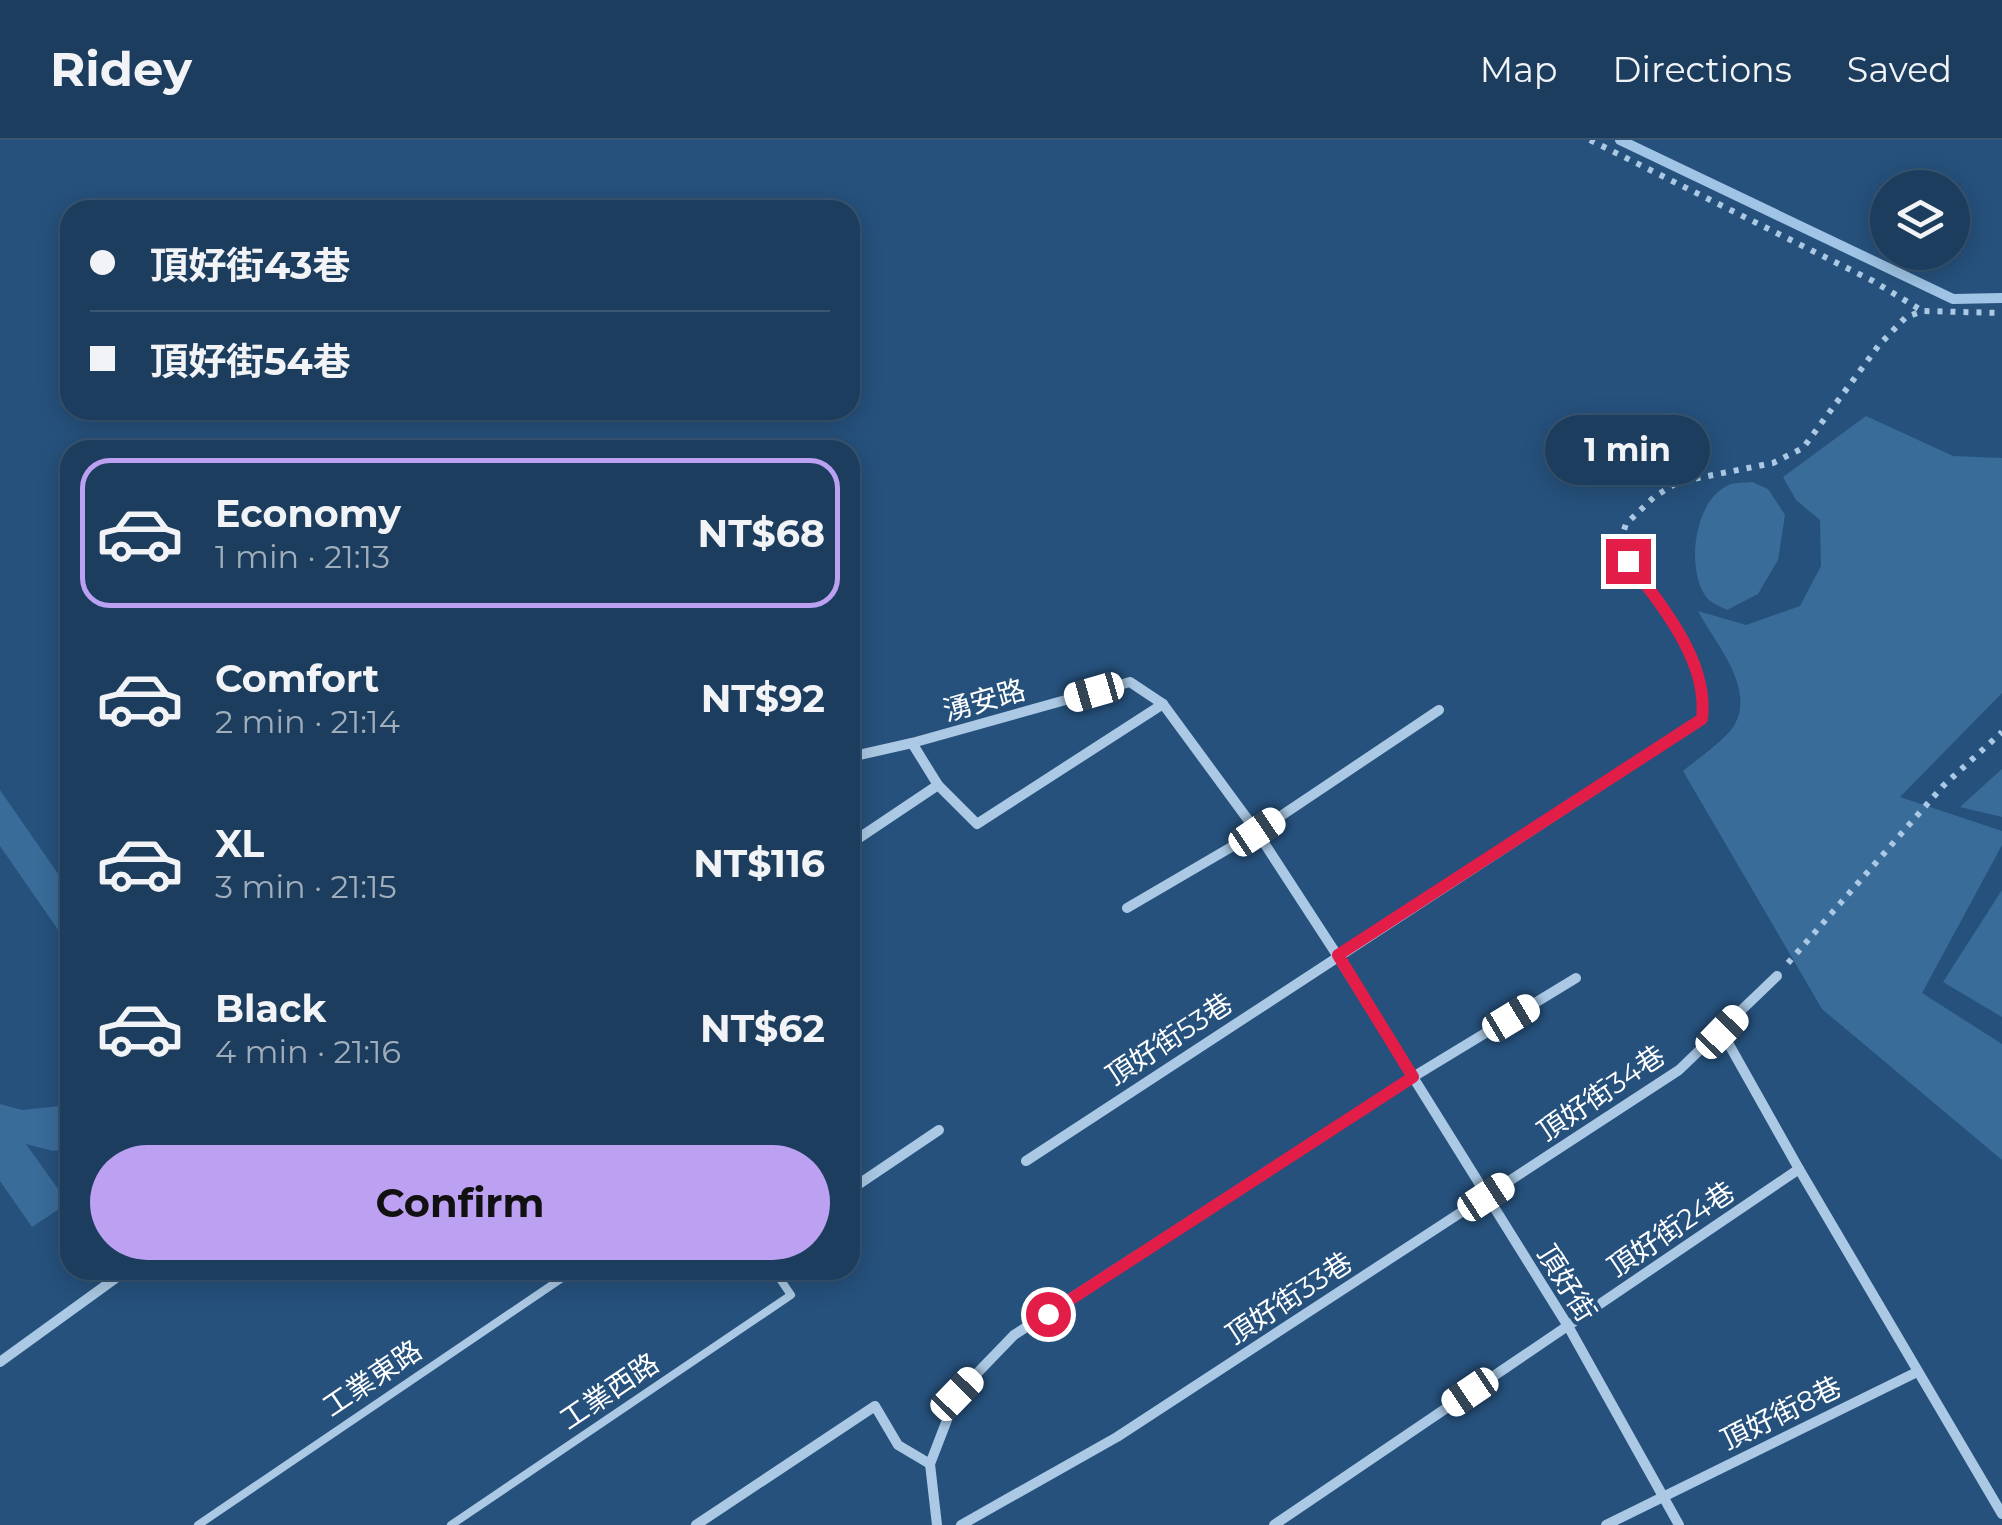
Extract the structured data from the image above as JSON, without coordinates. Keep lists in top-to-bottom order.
{
  "streets": {
    "street": [
      "湧安路",
      "頂好街53巷",
      "頂好街34巷",
      "頂好街24巷",
      "頂好街",
      "頂好街33巷",
      "頂好街8巷"
    ],
    "lane": ["工業東路", "工業西路"]
  },
  "crossings": [
    ["湧安路", "頂好街"],
    ["頂好街53巷", "頂好街"],
    ["頂好街34巷", "頂好街"],
    ["頂好街34巷", "頂好街33巷"],
    ["頂好街24巷", "頂好街"],
    ["頂好街", "頂好街33巷"],
    ["頂好街", "頂好街8巷"]
  ],
  "page": {
    "header": "Ridey",
    "nav": ["Map", "Directions", "Saved"],
    "banner": ["頂好街43巷", "頂好街54巷"],
    "bubble": "1 min",
    "list": [
      {
        "name": "Economy",
        "note": "1 min · 21:13",
        "value": "NT$68"
      },
      {
        "name": "Comfort",
        "note": "2 min · 21:14",
        "value": "NT$92"
      },
      {
        "name": "XL",
        "note": "3 min · 21:15",
        "value": "NT$116"
      },
      {
        "name": "Black",
        "note": "4 min · 21:16",
        "value": "NT$62"
      }
    ],
    "buttons": "Confirm"
  }
}
